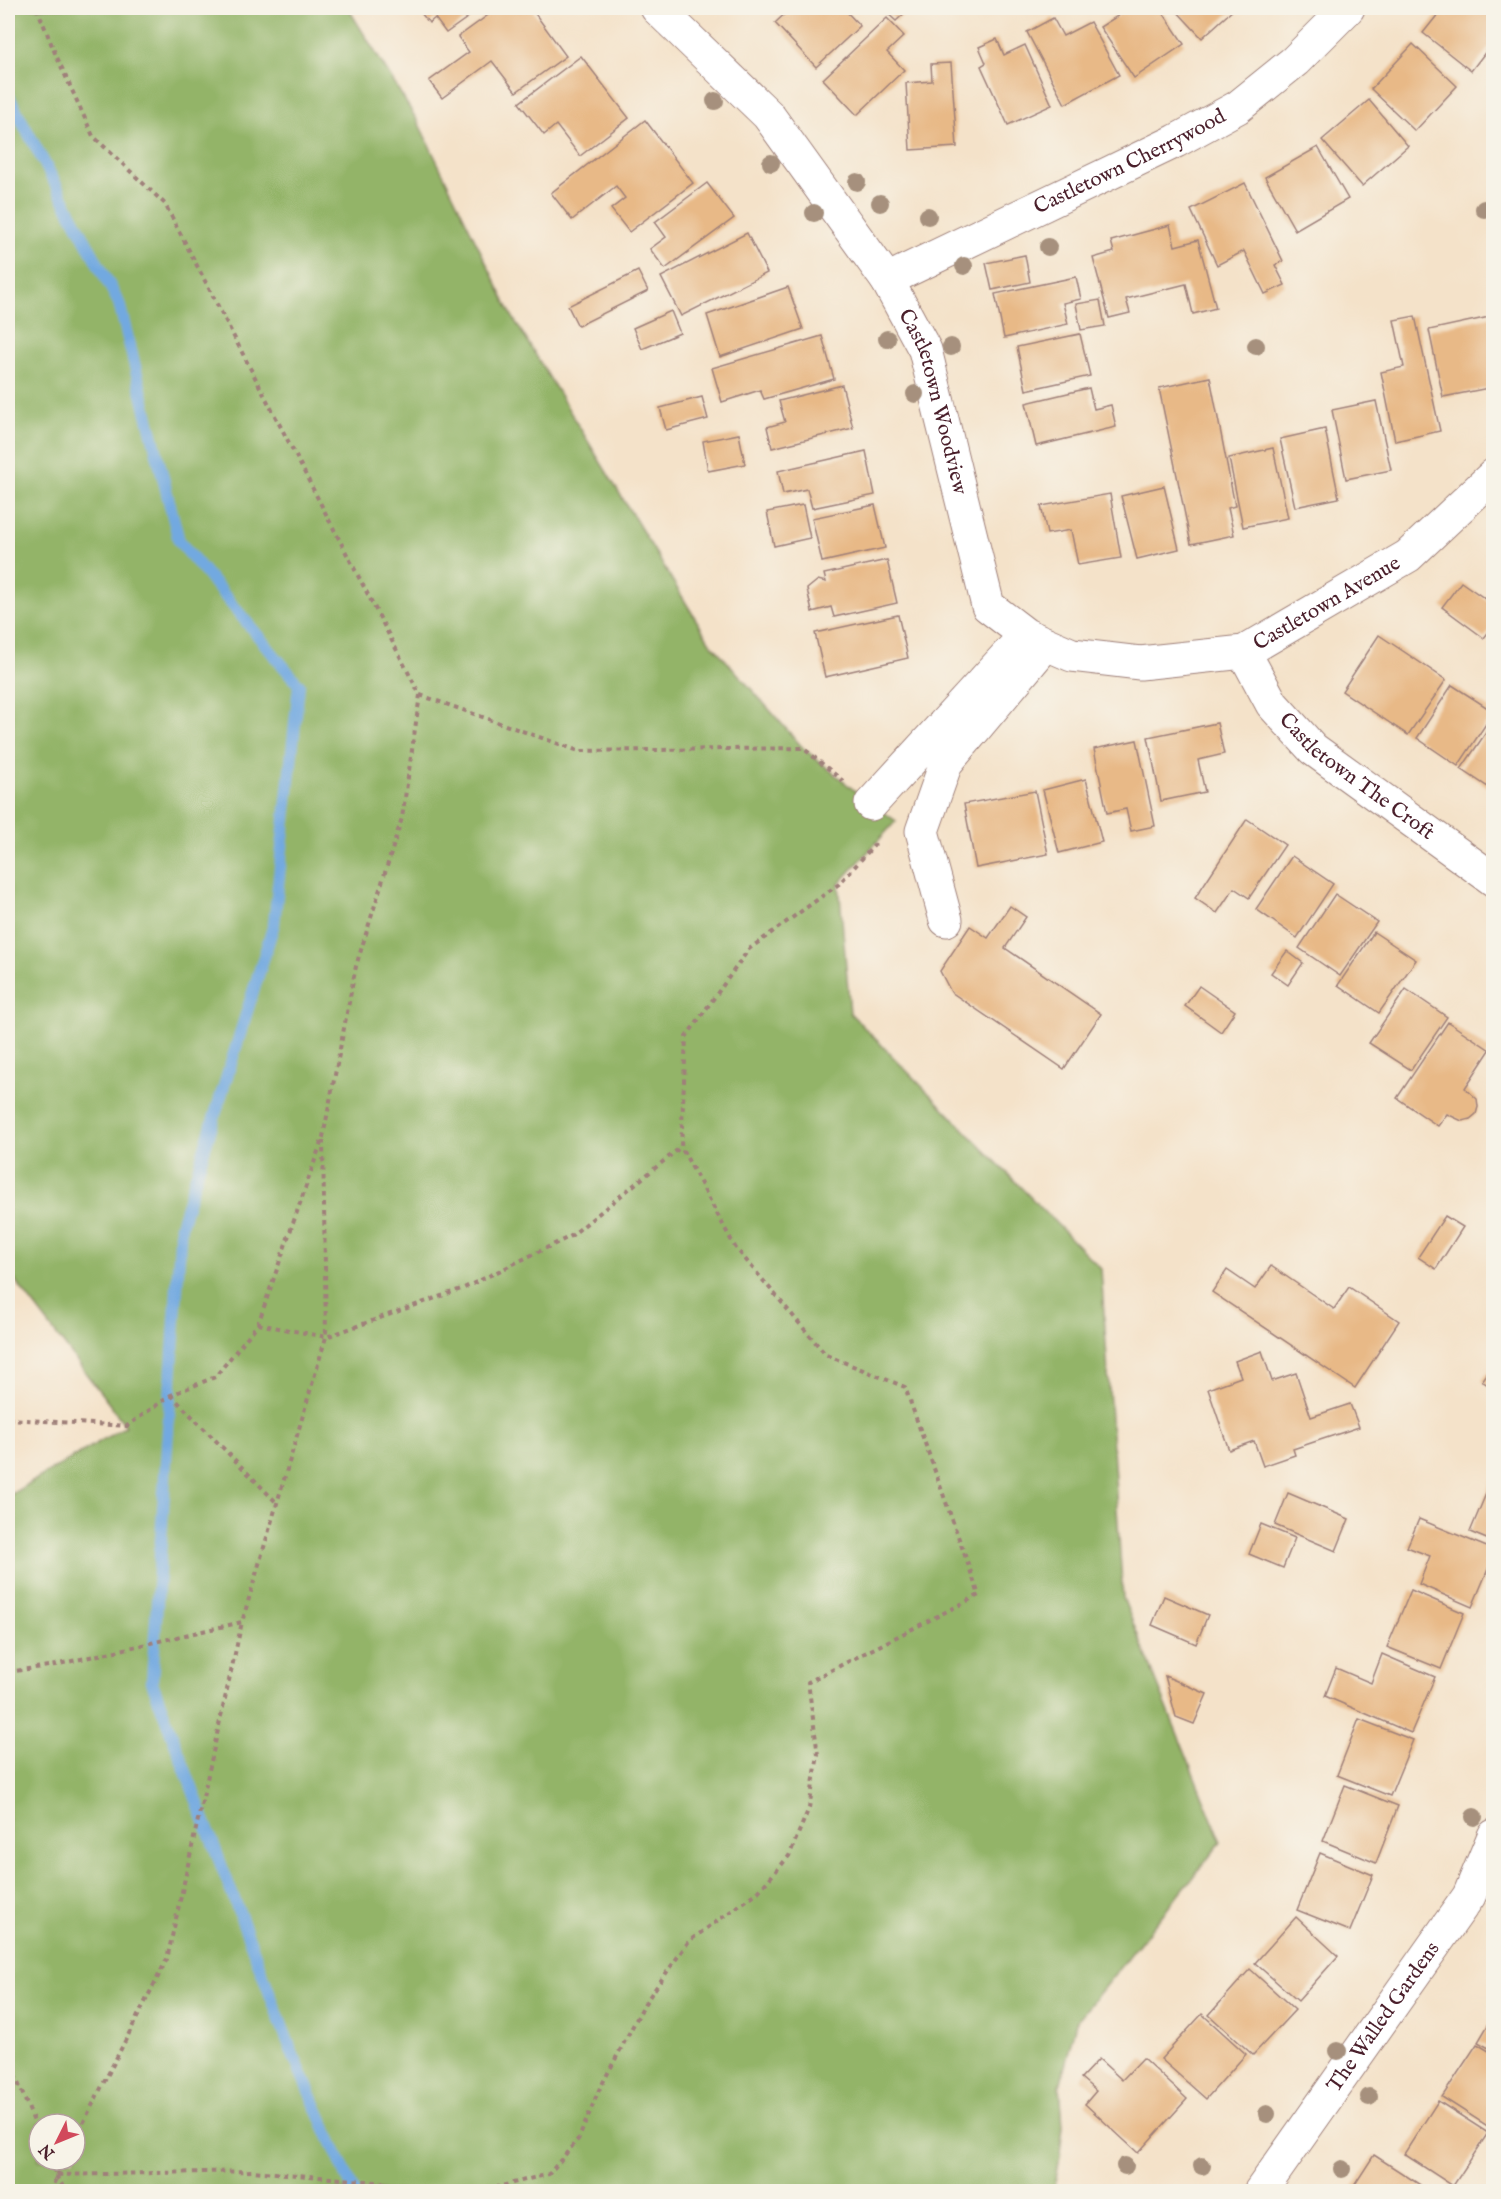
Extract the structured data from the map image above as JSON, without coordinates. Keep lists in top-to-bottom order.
{
  "streets": {
    "street": [
      "Castletown Cherrywood",
      "Castletown Woodview",
      "Castletown Avenue",
      "Castletown The Croft",
      "The Walled Gardens"
    ]
  },
  "crossings": [
    ["Castletown Cherrywood", "Castletown Woodview"],
    ["Castletown Woodview", "Castletown Avenue"],
    ["Castletown Avenue", "Castletown The Croft"]
  ],
  "north": "bottom left"
}
